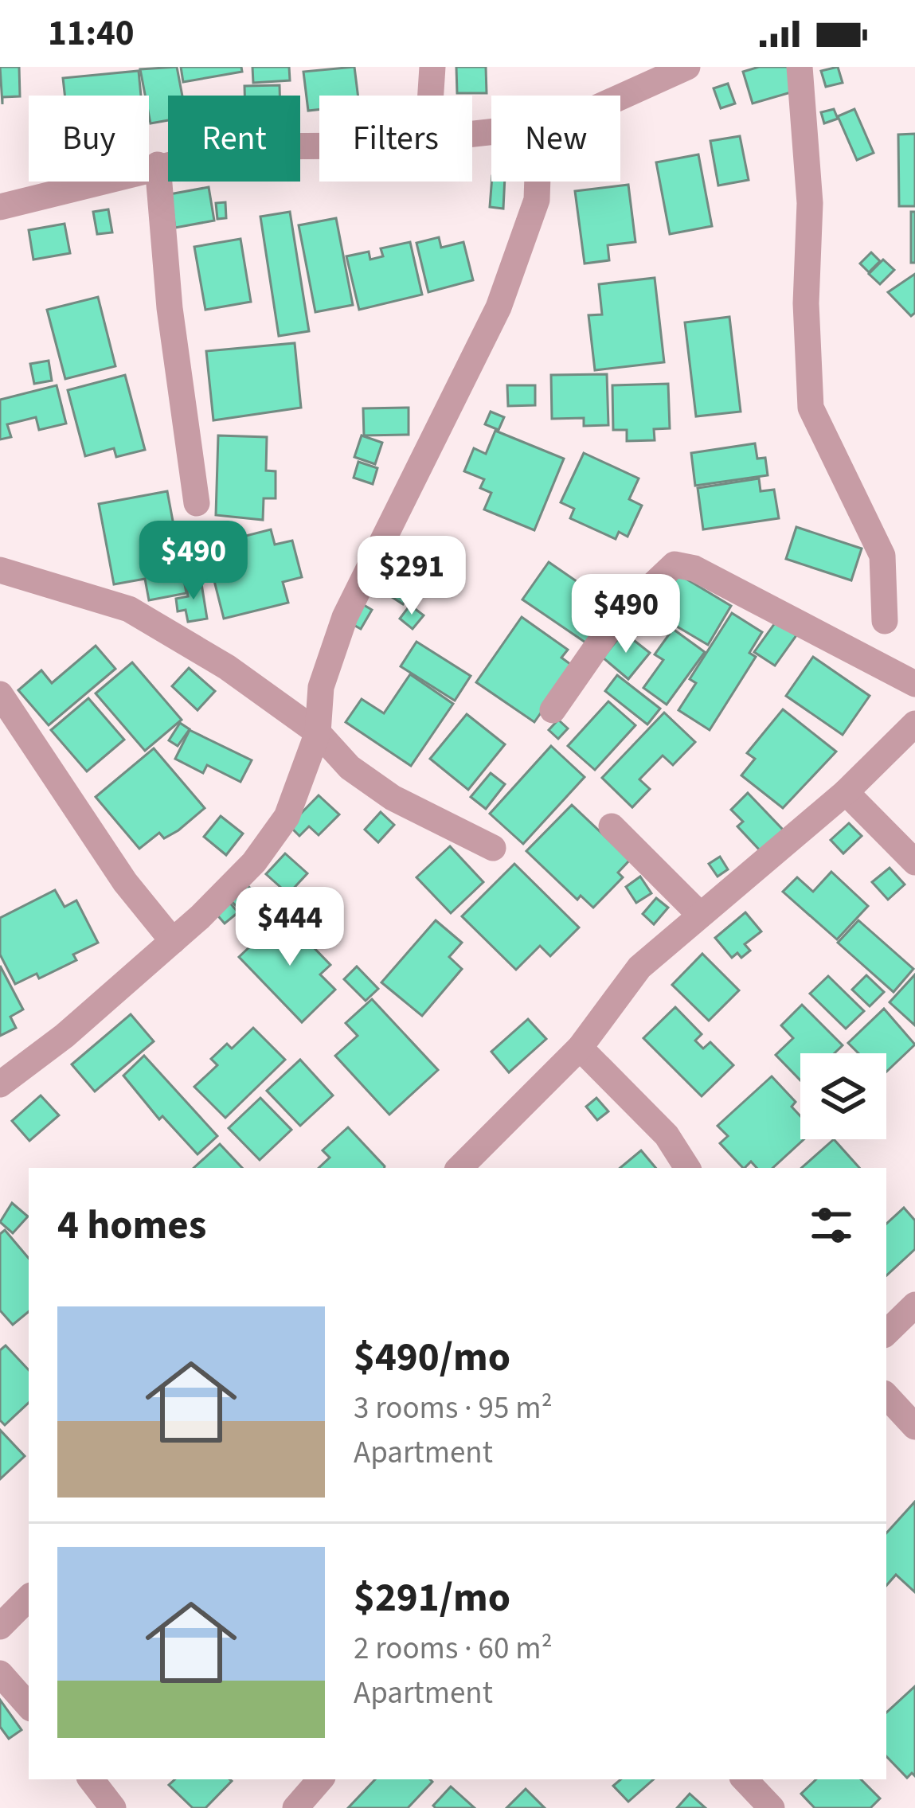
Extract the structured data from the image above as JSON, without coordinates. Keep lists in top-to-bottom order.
{
  "page": {
    "status": "11:40",
    "chip": [
      "Buy",
      "Rent",
      "Filters",
      "New"
    ],
    "price": [
      "$490",
      "$291",
      "$490",
      "$444"
    ],
    "heading": "4 homes",
    "list": [
      {
        "name": "$490/mo",
        "note": "3 rooms · 95 m² · Apartment"
      },
      {
        "name": "$291/mo",
        "note": "2 rooms · 60 m² · Apartment"
      }
    ]
  }
}
